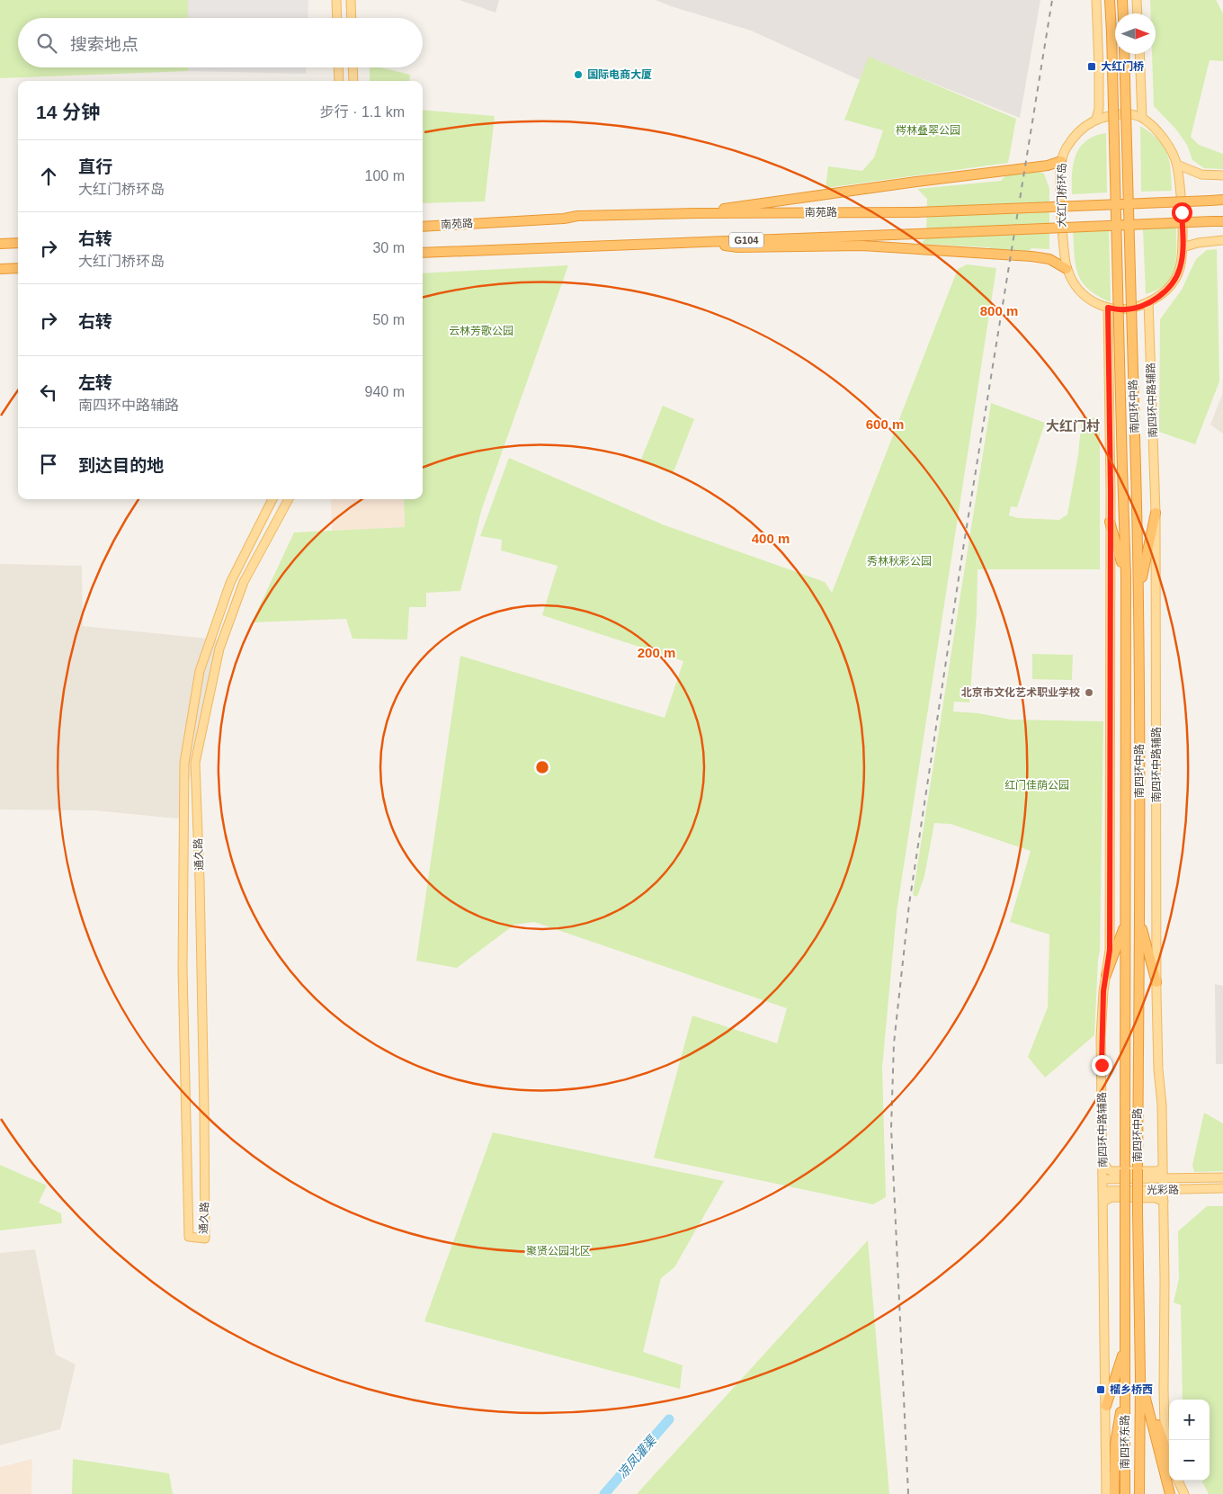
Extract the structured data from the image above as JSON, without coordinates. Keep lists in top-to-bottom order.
{
  "streets": {
    "highway": [
      "南苑路",
      "G104",
      "南四环中路",
      "南四环东路"
    ],
    "main road": [
      "大红门桥环岛",
      "南四环中路辅路",
      "通久路",
      "光彩路"
    ]
  },
  "crossings": [
    ["大红门桥环岛", "南四环中路辅路"],
    ["南四环中路辅路", "光彩路"],
    ["南四环中路", "南四环东路"]
  ],
  "districts": ["大红门村"],
  "water": ["凉凤灌渠"],
  "parks": [
    "梣林叠翠公园",
    "云林芳歌公园",
    "秀林秋彩公园",
    "红门佳荫公园",
    "聚贤公园北区"
  ],
  "places": {
    "transit": ["大红门桥", "榴乡桥西"],
    "other": ["国际电商大厦", "北京市文化艺术职业学校"]
  },
  "north": "right",
  "page": {
    "search": "搜索地点",
    "heading": ["14 分钟", "步行 · 1.1 km"],
    "list": [
      ["直行", "大红门桥环岛", "100 m"],
      ["右转", "大红门桥环岛", "30 m"],
      ["右转", "50 m"],
      ["左转", "南四环中路辅路", "940 m"],
      "到达目的地"
    ],
    "map_buttons": ["+", "−"]
  },
  "rings": [
    "800 m",
    "600 m",
    "400 m",
    "200 m"
  ]
}
